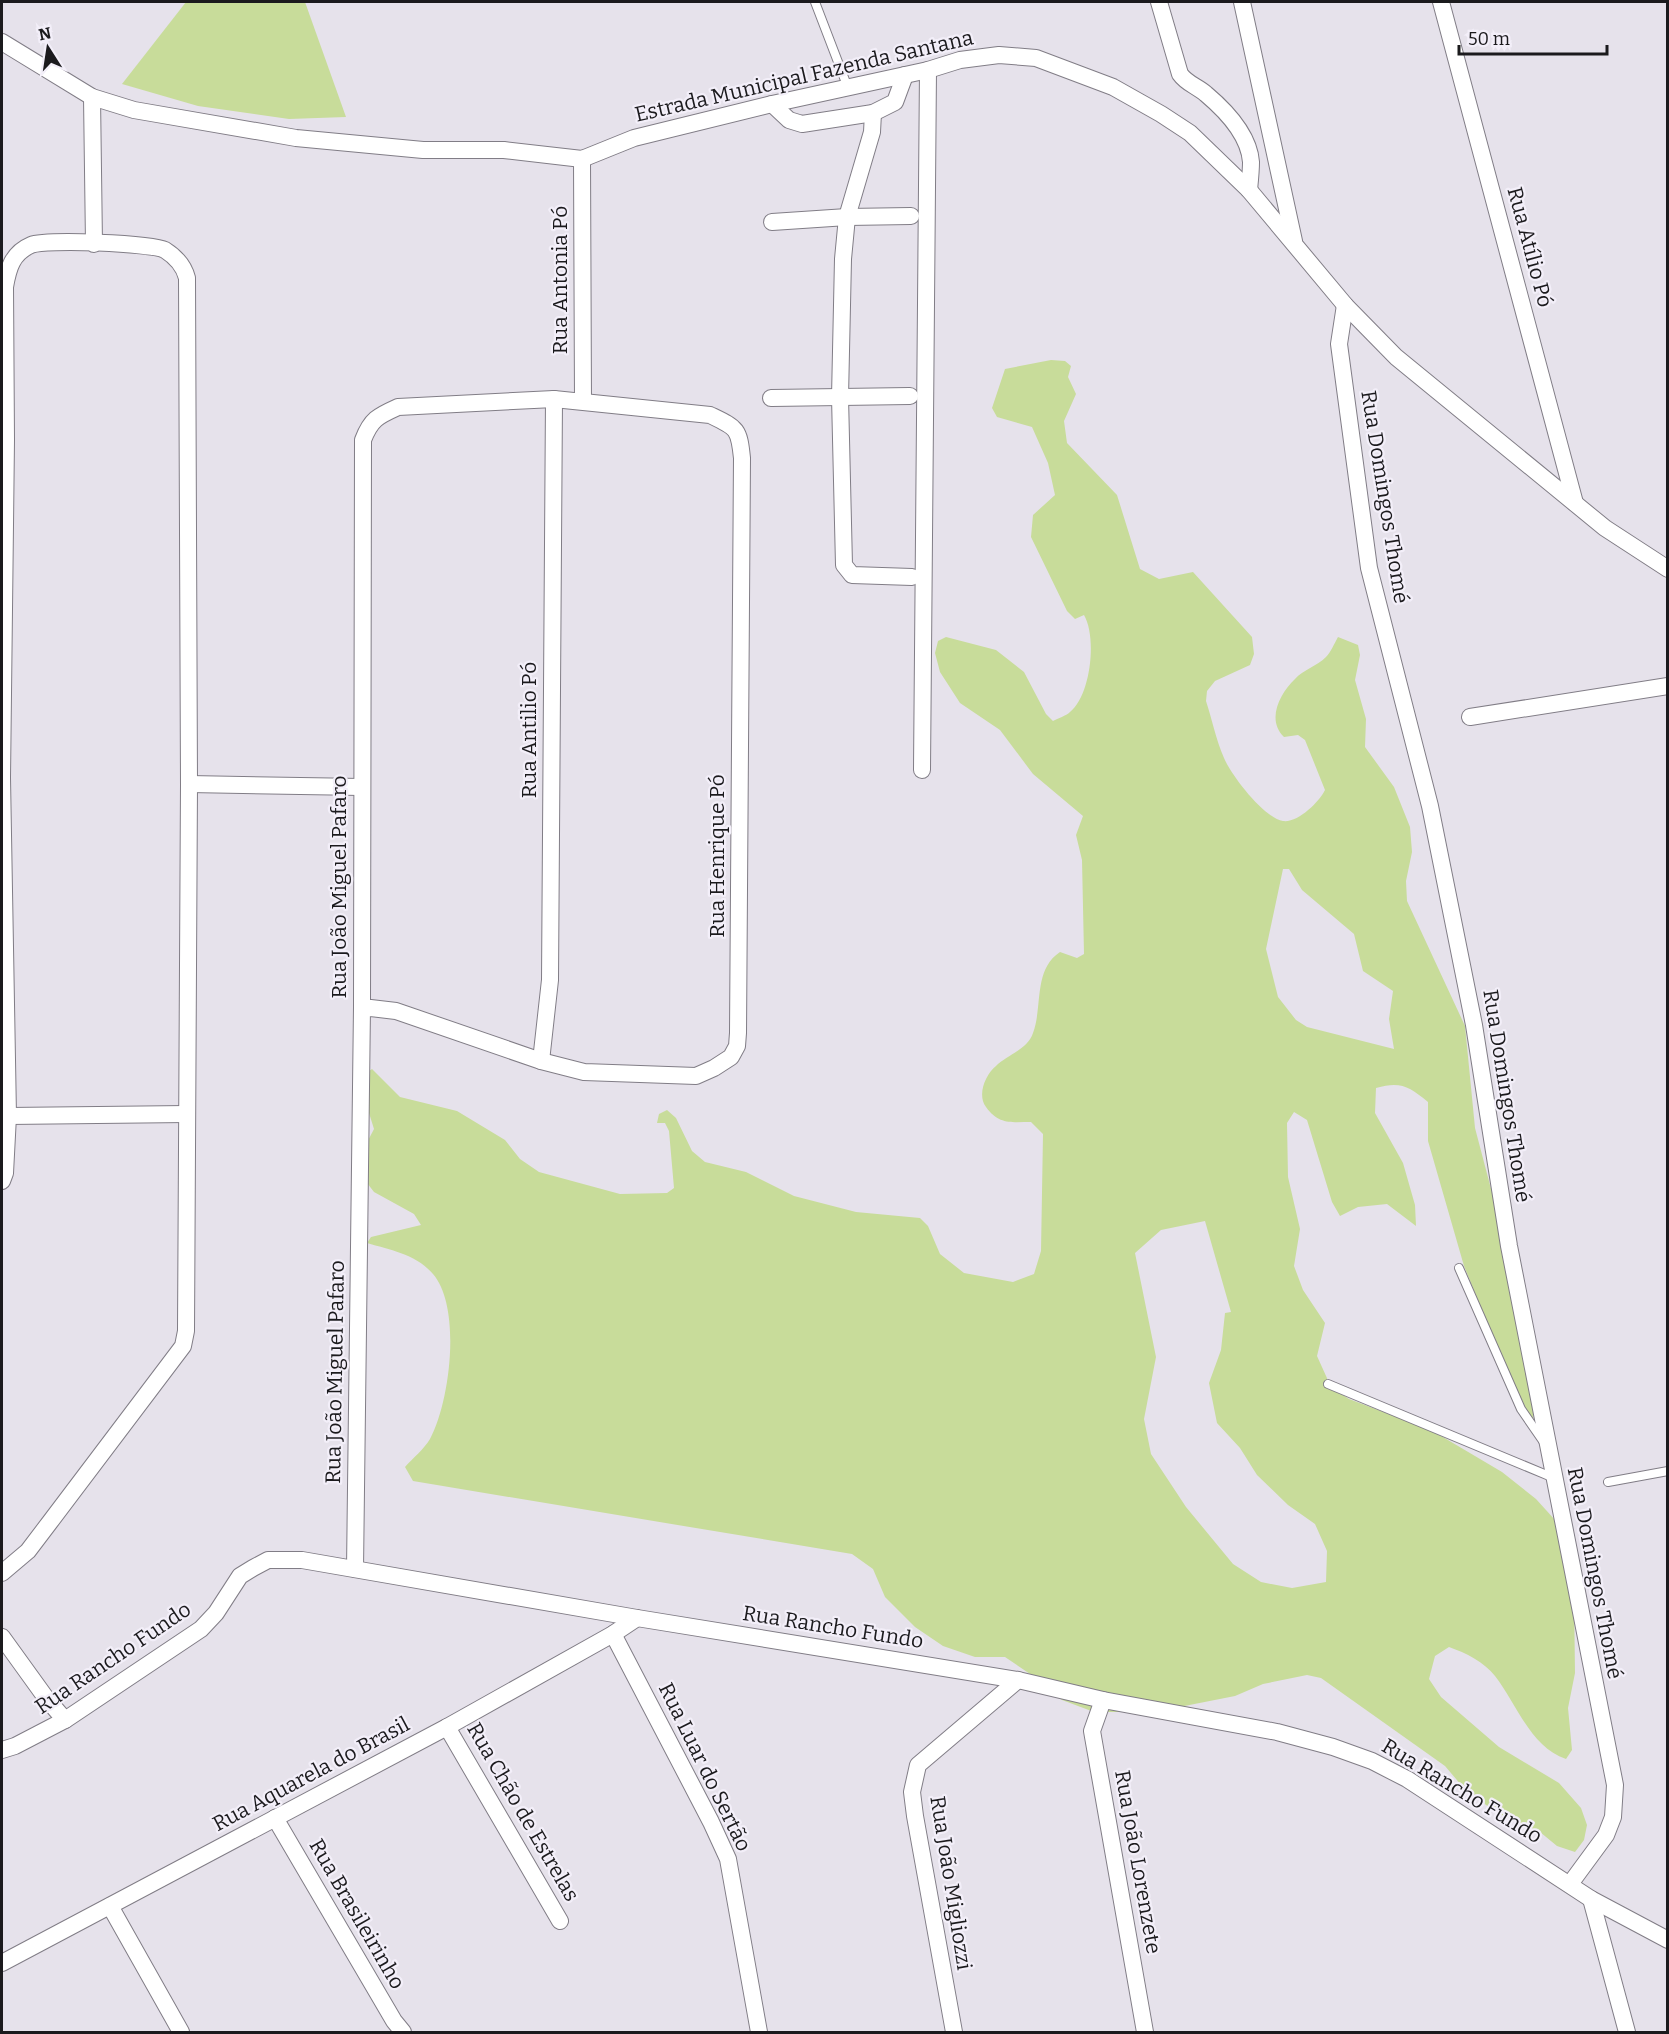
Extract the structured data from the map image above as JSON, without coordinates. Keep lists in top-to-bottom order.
{
  "streets": {
    "street": [
      "Estrada Municipal Fazenda Santana",
      "Rua Atílio Pó",
      "Rua Antonia Pó",
      "Rua Domingos Thomé",
      "Rua Antilio Pó",
      "Rua Henrique Pó",
      "Rua João Miguel Pafaro",
      "Rua Rancho Fundo",
      "Rua Luar do Sertão",
      "Rua Aquarela do Brasil",
      "Rua Chão de Estrelas",
      "Rua João Lorenzete",
      "Rua João Migliozzi",
      "Rua Brasileirinho"
    ]
  },
  "crossings": [
    ["Estrada Municipal Fazenda Santana", "Rua Atílio Pó"],
    ["Estrada Municipal Fazenda Santana", "Rua Antonia Pó"],
    ["Estrada Municipal Fazenda Santana", "Rua Domingos Thomé"],
    ["Rua Antonia Pó", "Rua Henrique Pó"],
    ["Rua Antonia Pó", "Rua João Miguel Pafaro"],
    ["Rua Domingos Thomé", "Rua Rancho Fundo"],
    ["Rua Antilio Pó", "Rua Henrique Pó"],
    ["Rua Antilio Pó", "Rua João Miguel Pafaro"],
    ["Rua Henrique Pó", "Rua João Miguel Pafaro"],
    ["Rua João Miguel Pafaro", "Rua Rancho Fundo"],
    ["Rua Rancho Fundo", "Rua Aquarela do Brasil"],
    ["Rua Rancho Fundo", "Rua João Lorenzete"],
    ["Rua Rancho Fundo", "Rua João Migliozzi"],
    ["Rua Luar do Sertão", "Rua Aquarela do Brasil"],
    ["Rua Aquarela do Brasil", "Rua Chão de Estrelas"],
    ["Rua Aquarela do Brasil", "Rua Brasileirinho"]
  ],
  "scale_bar": "50 m",
  "north": "top"
}
